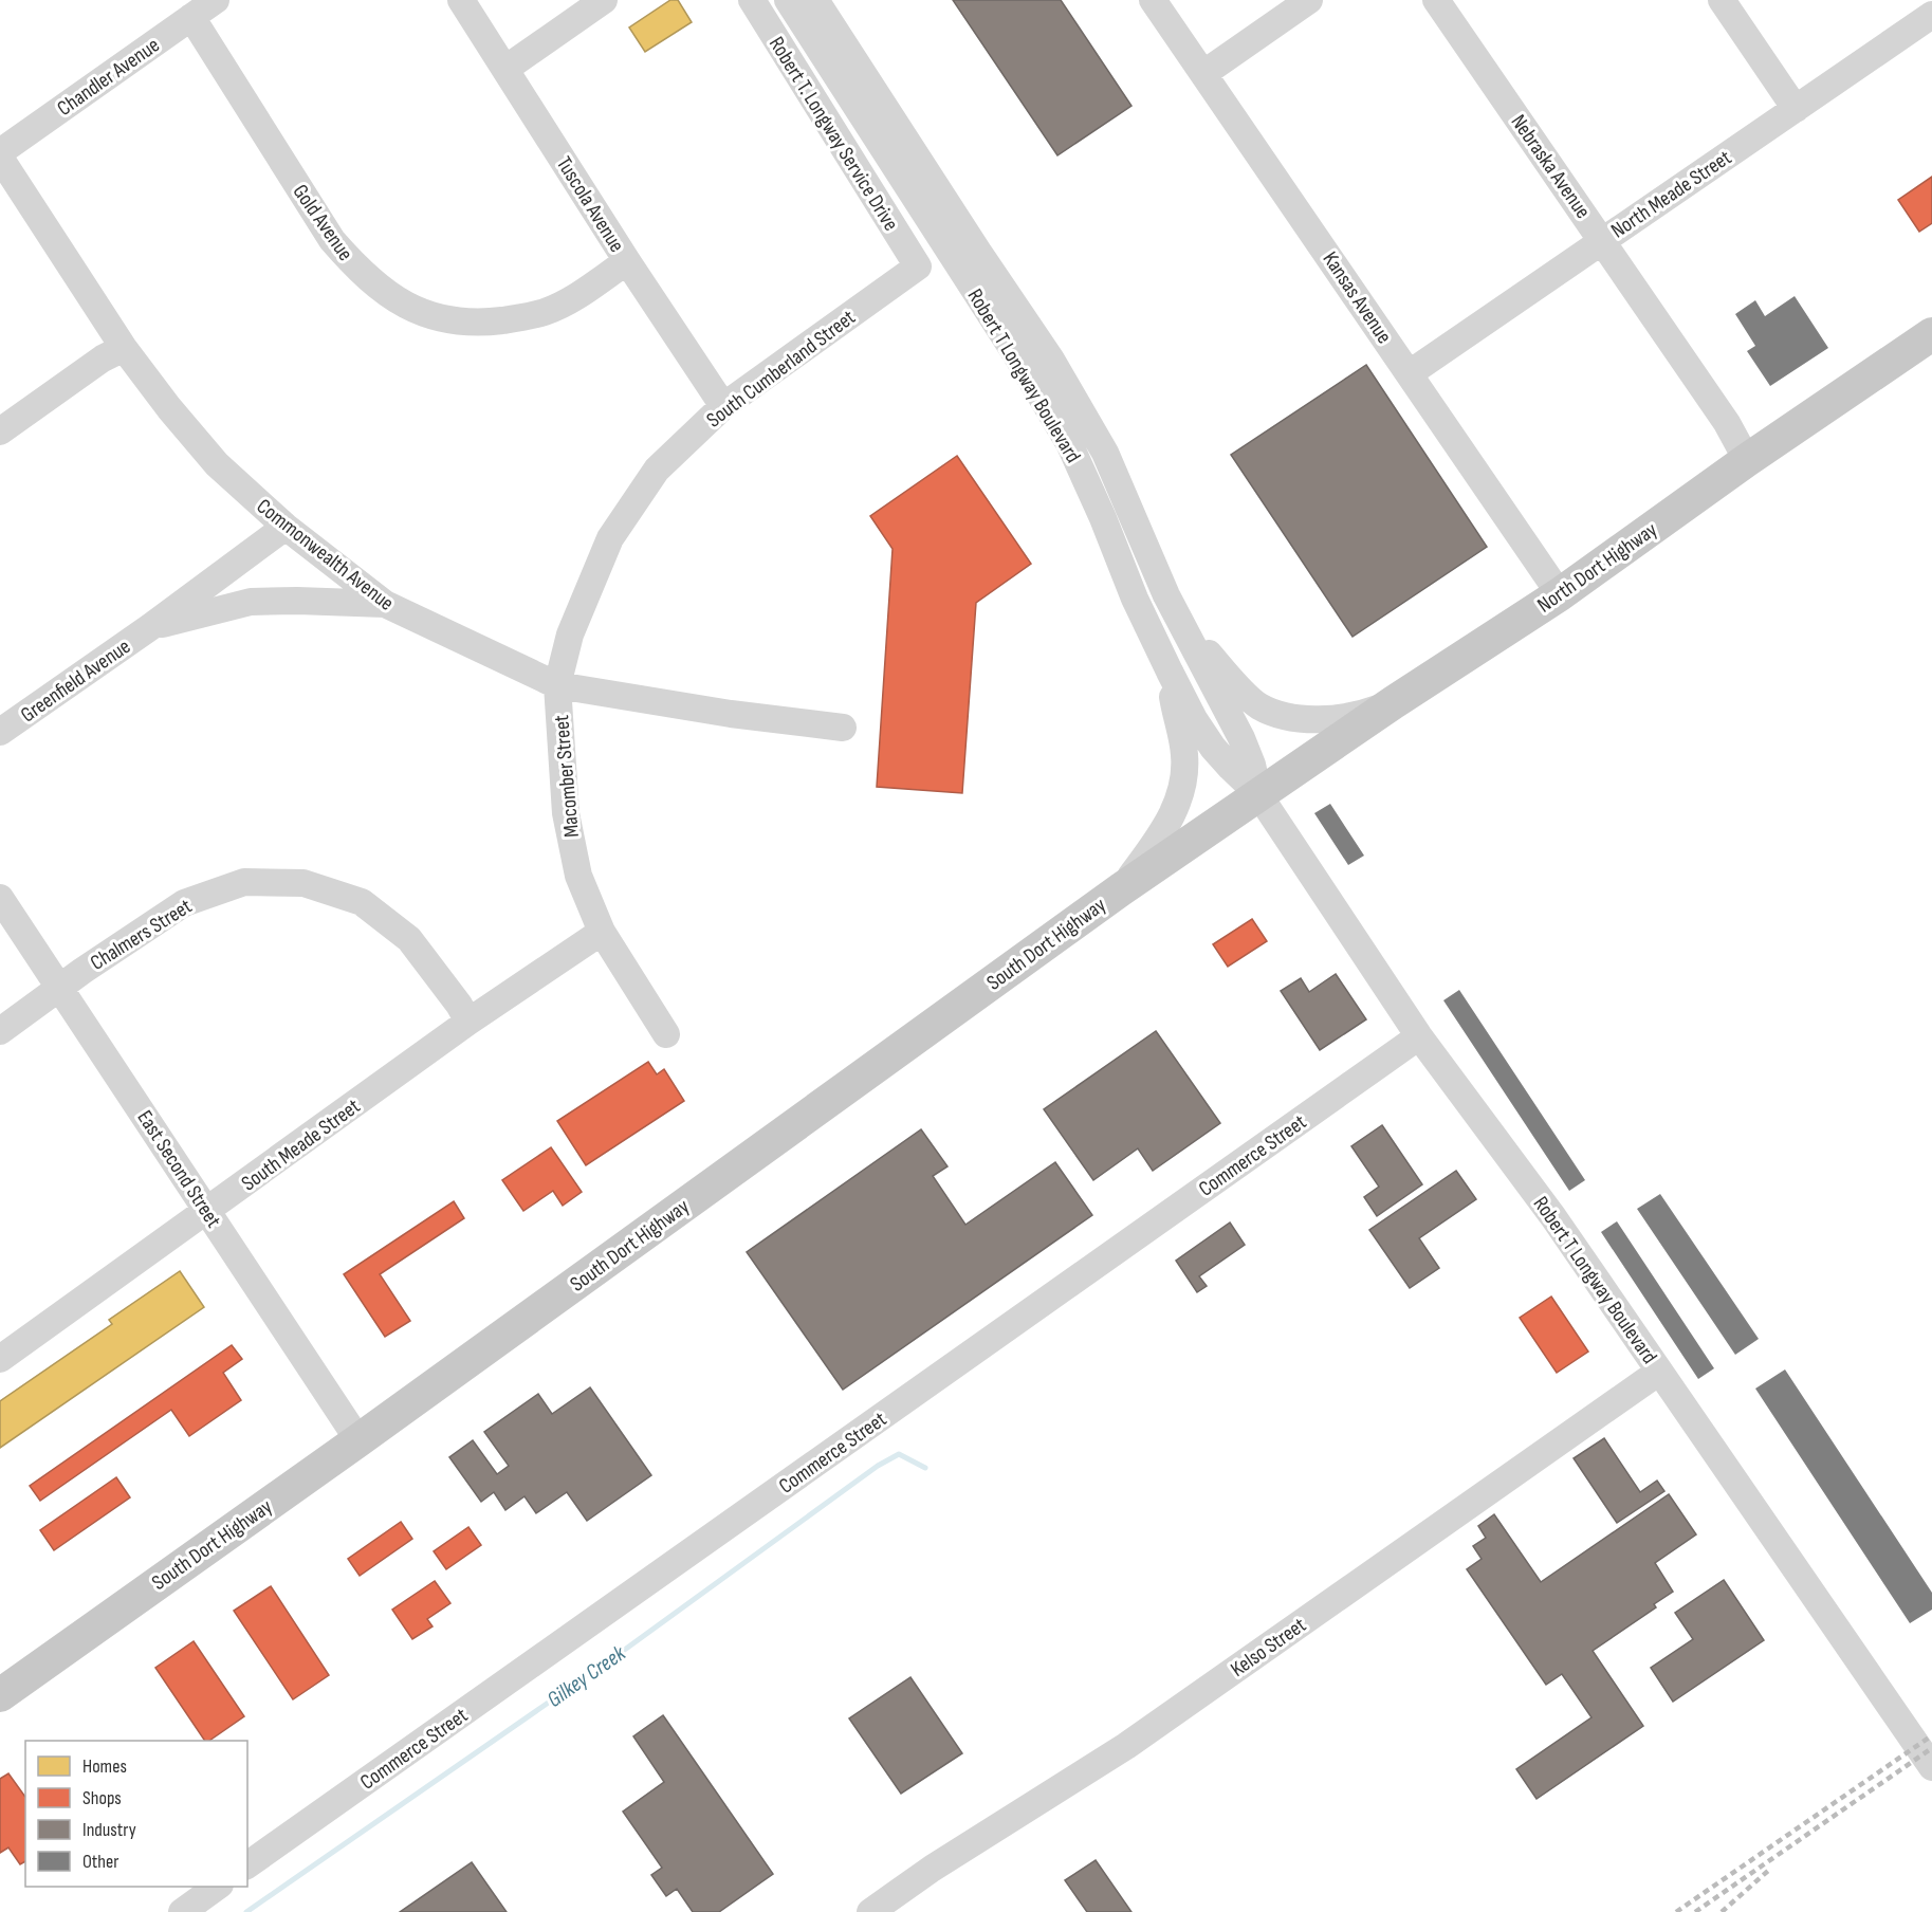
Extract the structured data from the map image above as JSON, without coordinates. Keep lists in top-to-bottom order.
{
  "streets": {
    "main road": ["North Dort Highway", "South Dort Highway"],
    "street": [
      "Chandler Avenue",
      "Robert T. Longway Service Drive",
      "Nebraska Avenue",
      "North Meade Street",
      "Tuscola Avenue",
      "Gold Avenue",
      "Kansas Avenue",
      "South Cumberland Street",
      "Robert T Longway Boulevard",
      "Commonwealth Avenue",
      "Greenfield Avenue",
      "Macomber Street",
      "Chalmers Street",
      "South Meade Street",
      "Commerce Street",
      "East Second Street",
      "Kelso Street"
    ]
  },
  "crossings": [
    ["Chandler Avenue", "Gold Avenue"],
    ["Robert T. Longway Service Drive", "South Cumberland Street"],
    ["Nebraska Avenue", "North Meade Street"],
    ["Nebraska Avenue", "North Dort Highway"],
    ["North Meade Street", "Kansas Avenue"],
    ["Tuscola Avenue", "Gold Avenue"],
    ["Tuscola Avenue", "South Cumberland Street"],
    ["Kansas Avenue", "North Dort Highway"],
    ["South Cumberland Street", "Commonwealth Avenue"],
    ["South Cumberland Street", "Macomber Street"],
    ["Robert T Longway Boulevard", "North Dort Highway"],
    ["Robert T Longway Boulevard", "South Dort Highway"],
    ["Robert T Longway Boulevard", "Commerce Street"],
    ["Robert T Longway Boulevard", "Kelso Street"],
    ["Commonwealth Avenue", "Greenfield Avenue"],
    ["Commonwealth Avenue", "Macomber Street"],
    ["North Dort Highway", "South Dort Highway"],
    ["Macomber Street", "South Meade Street"],
    ["Chalmers Street", "South Meade Street"],
    ["Chalmers Street", "East Second Street"],
    ["South Dort Highway", "East Second Street"],
    ["South Meade Street", "East Second Street"]
  ],
  "water": ["Gilkey Creek"],
  "legend": [
    "Homes",
    "Shops",
    "Industry",
    "Other"
  ]
}
